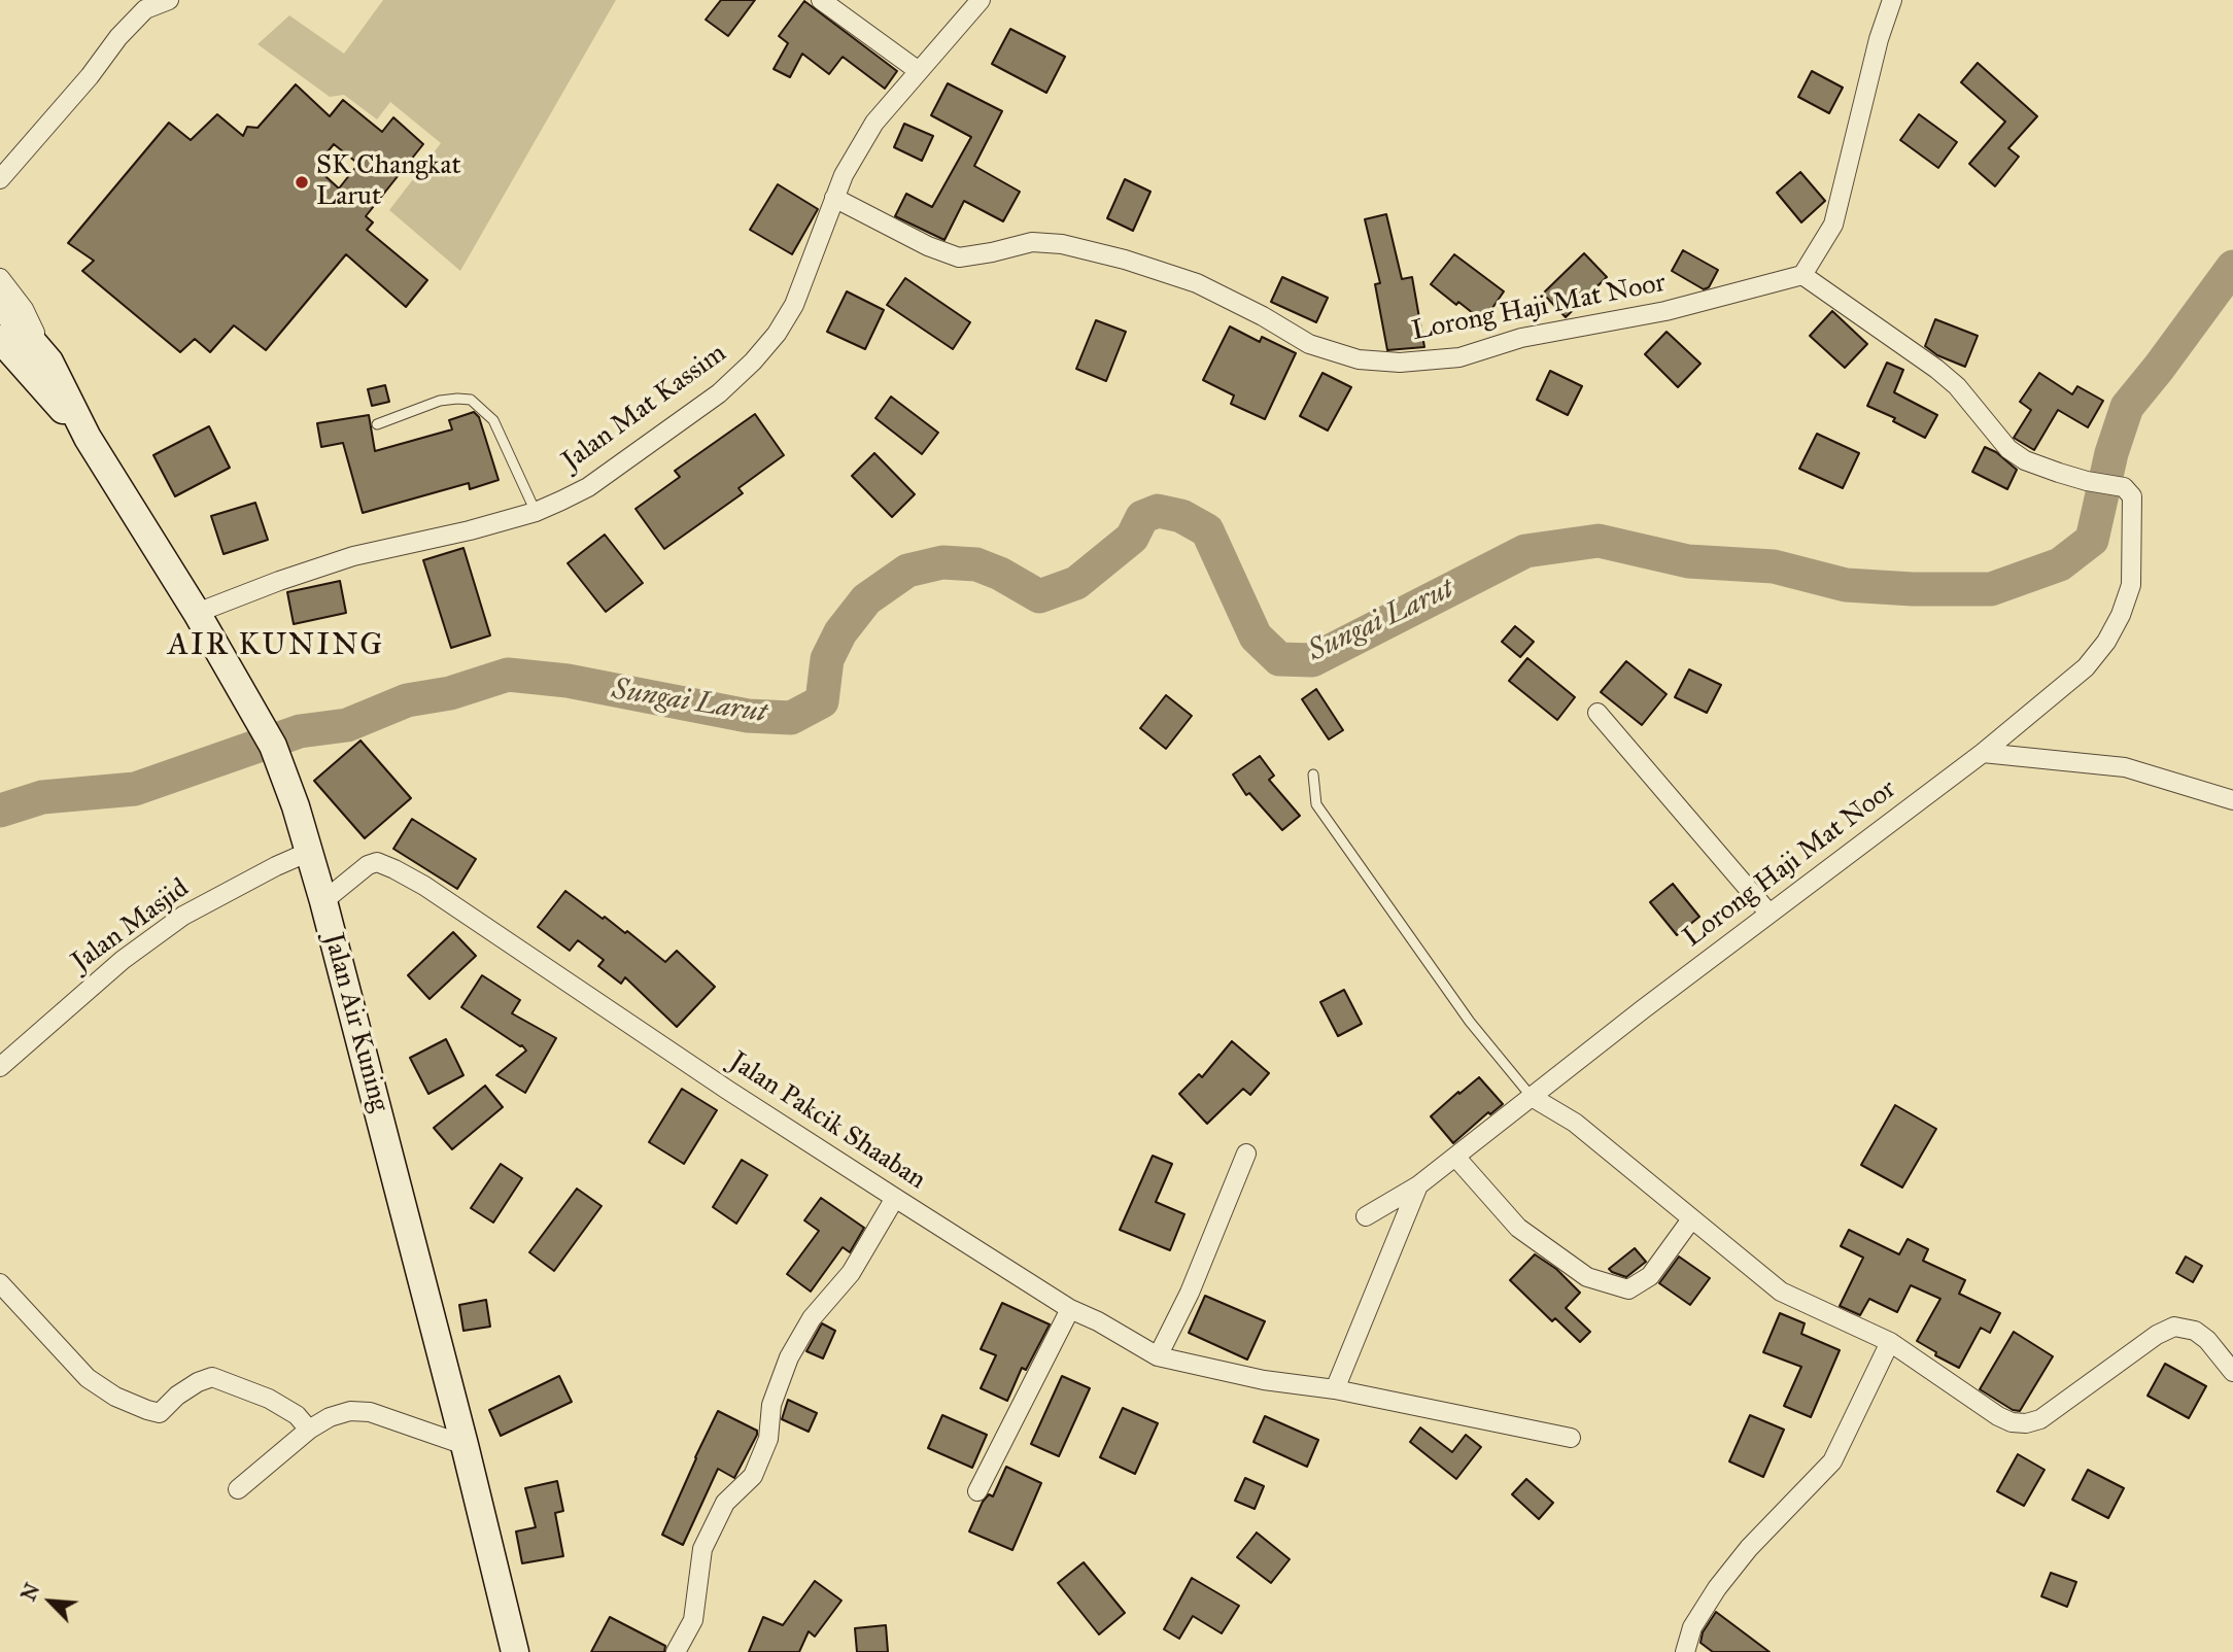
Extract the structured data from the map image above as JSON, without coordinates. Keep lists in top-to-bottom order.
{
  "streets": {
    "main road": ["Jalan Air Kuning"],
    "street": [
      "Lorong Haji Mat Noor",
      "Jalan Mat Kassim",
      "Jalan Masjid",
      "Jalan Pakcik Shaaban"
    ]
  },
  "crossings": [
    ["Lorong Haji Mat Noor", "Jalan Mat Kassim"],
    ["Jalan Mat Kassim", "Jalan Air Kuning"],
    ["Jalan Masjid", "Jalan Air Kuning"],
    ["Jalan Air Kuning", "Jalan Pakcik Shaaban"]
  ],
  "districts": ["AIR KUNING"],
  "water": ["Sungai Larut"],
  "places": ["SK Changkat Larut"],
  "north": "top left"
}
